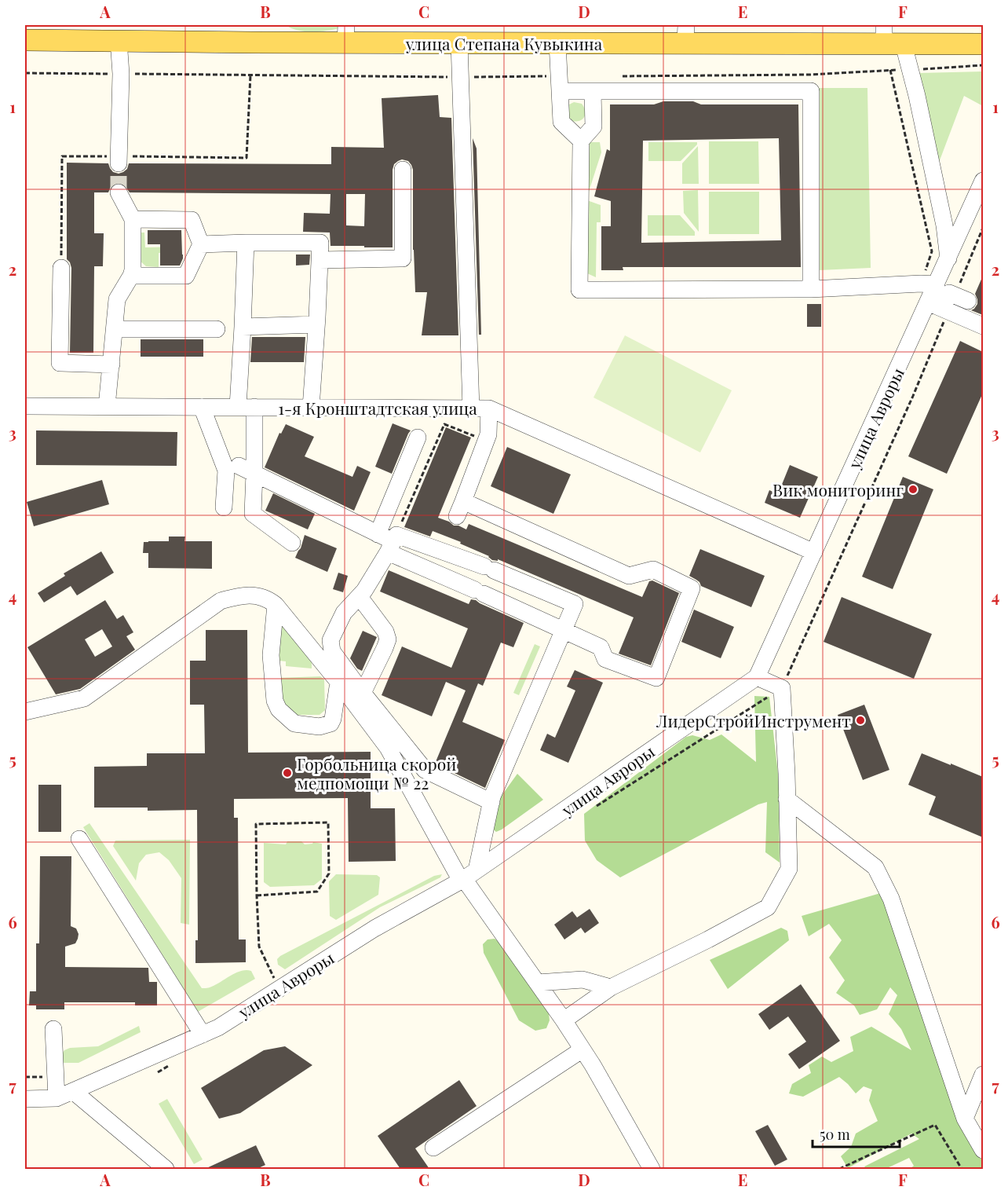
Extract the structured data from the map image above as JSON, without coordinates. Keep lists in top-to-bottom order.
{
  "streets": {
    "main road": ["улица Степана Кувыкина"],
    "street": ["1-я Кронштадтская улица", "улица Авроры"]
  },
  "crossings": [
    ["1-я Кронштадтская улица", "улица Авроры"]
  ],
  "places": ["Вик мониторинг", "ЛидерСтройИнструмент", "Горбольница скорой медпомощи № 22"],
  "scale_bar": "50 m",
  "grid": {
    "columns": [
      "A",
      "B",
      "C",
      "D",
      "E",
      "F"
    ],
    "rows": [
      "1",
      "2",
      "3",
      "4",
      "5",
      "6",
      "7"
    ]
  }
}
